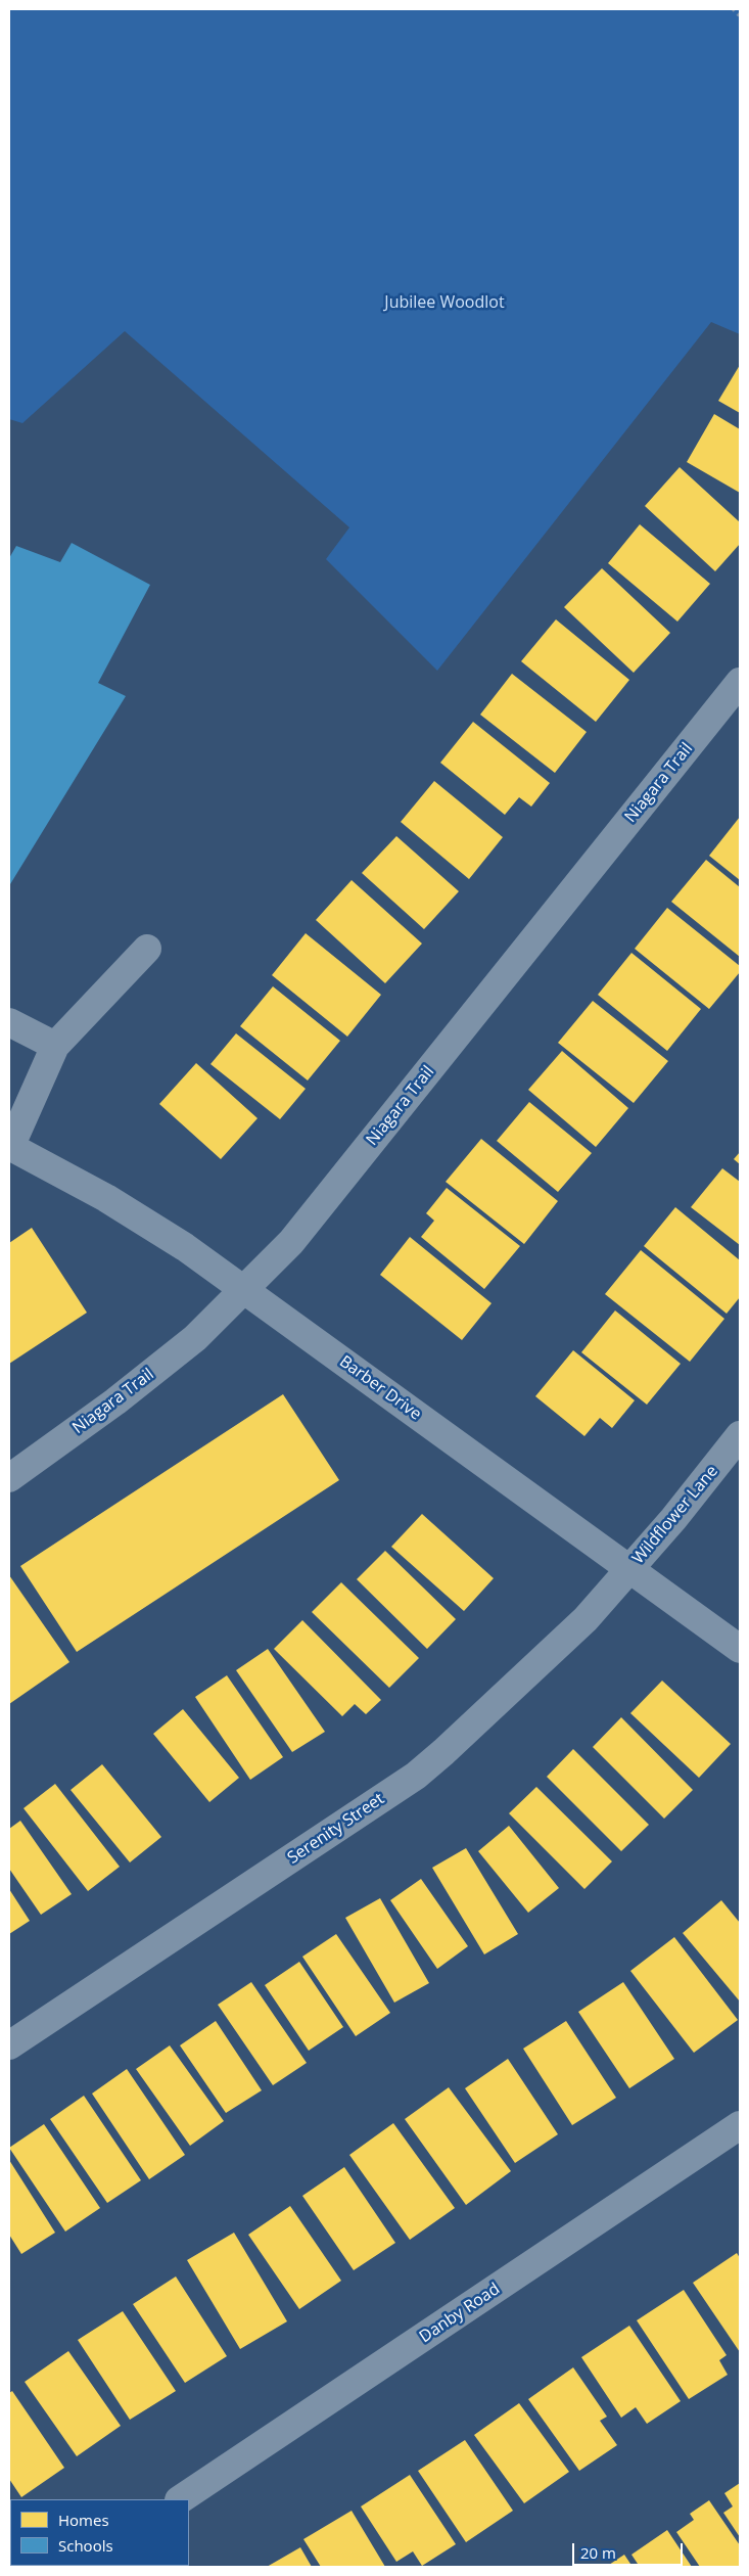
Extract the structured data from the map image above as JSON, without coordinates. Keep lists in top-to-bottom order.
{
  "streets": {
    "street": [
      "Niagara Trail",
      "Barber Drive",
      "Wildflower Lane",
      "Serenity Street",
      "Danby Road"
    ]
  },
  "crossings": [
    ["Niagara Trail", "Barber Drive"],
    ["Barber Drive", "Wildflower Lane"],
    ["Barber Drive", "Serenity Street"],
    ["Wildflower Lane", "Serenity Street"]
  ],
  "parks": ["Jubilee Woodlot"],
  "legend": ["Homes", "Schools"],
  "scale_bar": "20 m"
}
